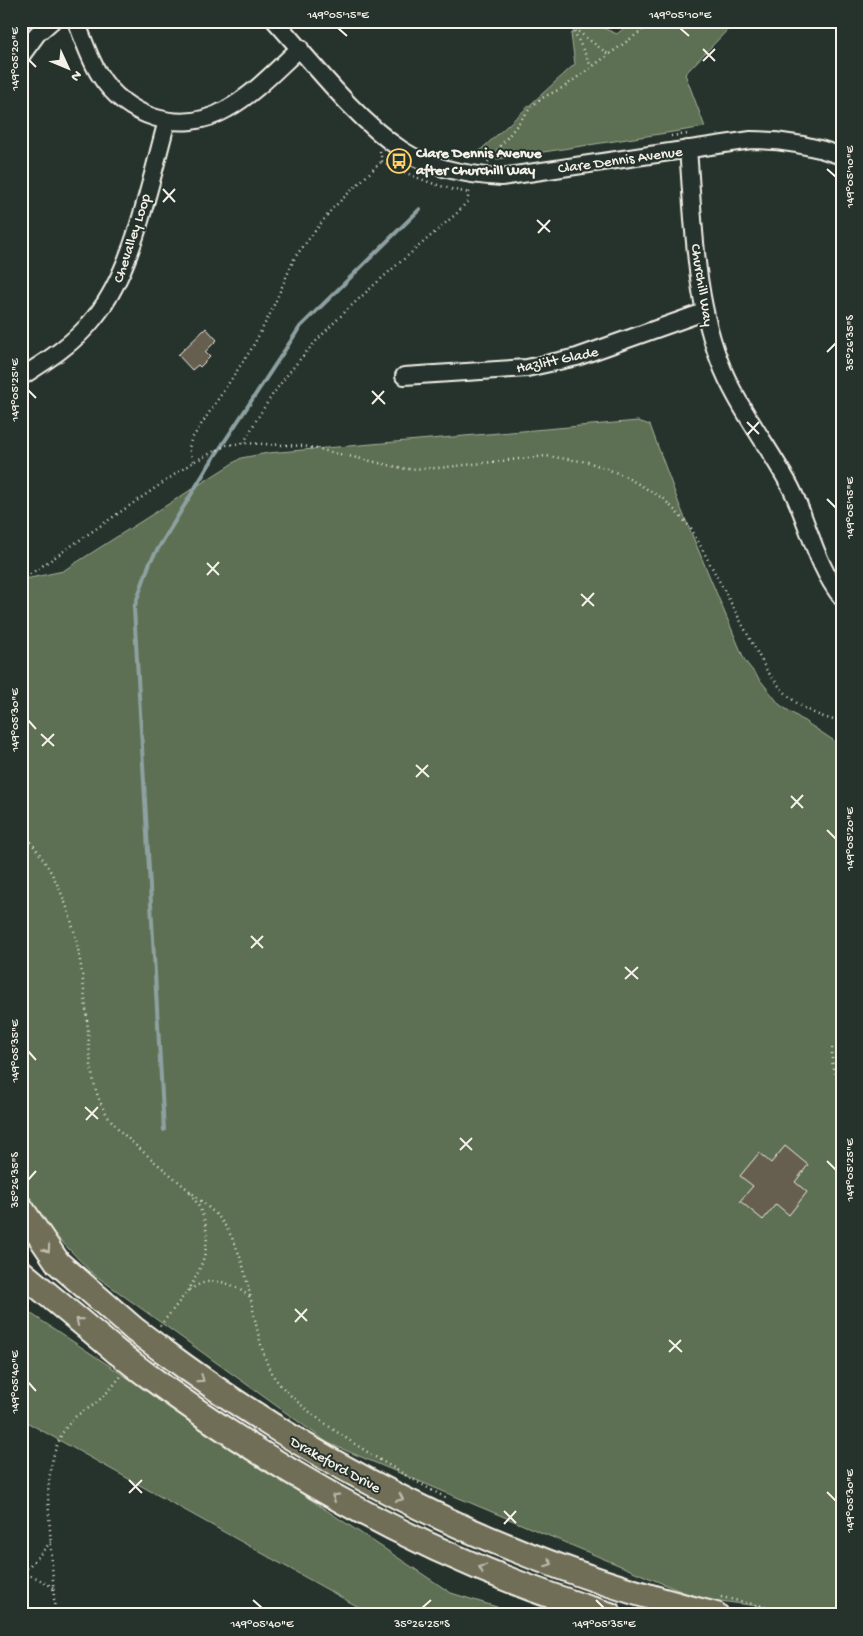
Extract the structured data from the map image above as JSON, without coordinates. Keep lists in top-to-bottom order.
{
  "streets": {
    "highway": ["Drakeford Drive"],
    "street": [
      "Clare Dennis Avenue",
      "Chevalley Loop",
      "Churchill Way",
      "Hazlitt Glade"
    ]
  },
  "crossings": [
    ["Clare Dennis Avenue", "Churchill Way"],
    ["Churchill Way", "Hazlitt Glade"]
  ],
  "places": {
    "bus stop": ["Clare Dennis Avenue after Churchill Way"]
  },
  "north": "bottom right",
  "coordinates": [
    "149°05'15\"E",
    "149°05'10\"E",
    "149°05'20\"E",
    "35°26'35\"S",
    "149°05'25\"E",
    "149°05'30\"E",
    "149°05'35\"E",
    "149°05'40\"E",
    "35°26'25\"S"
  ]
}
